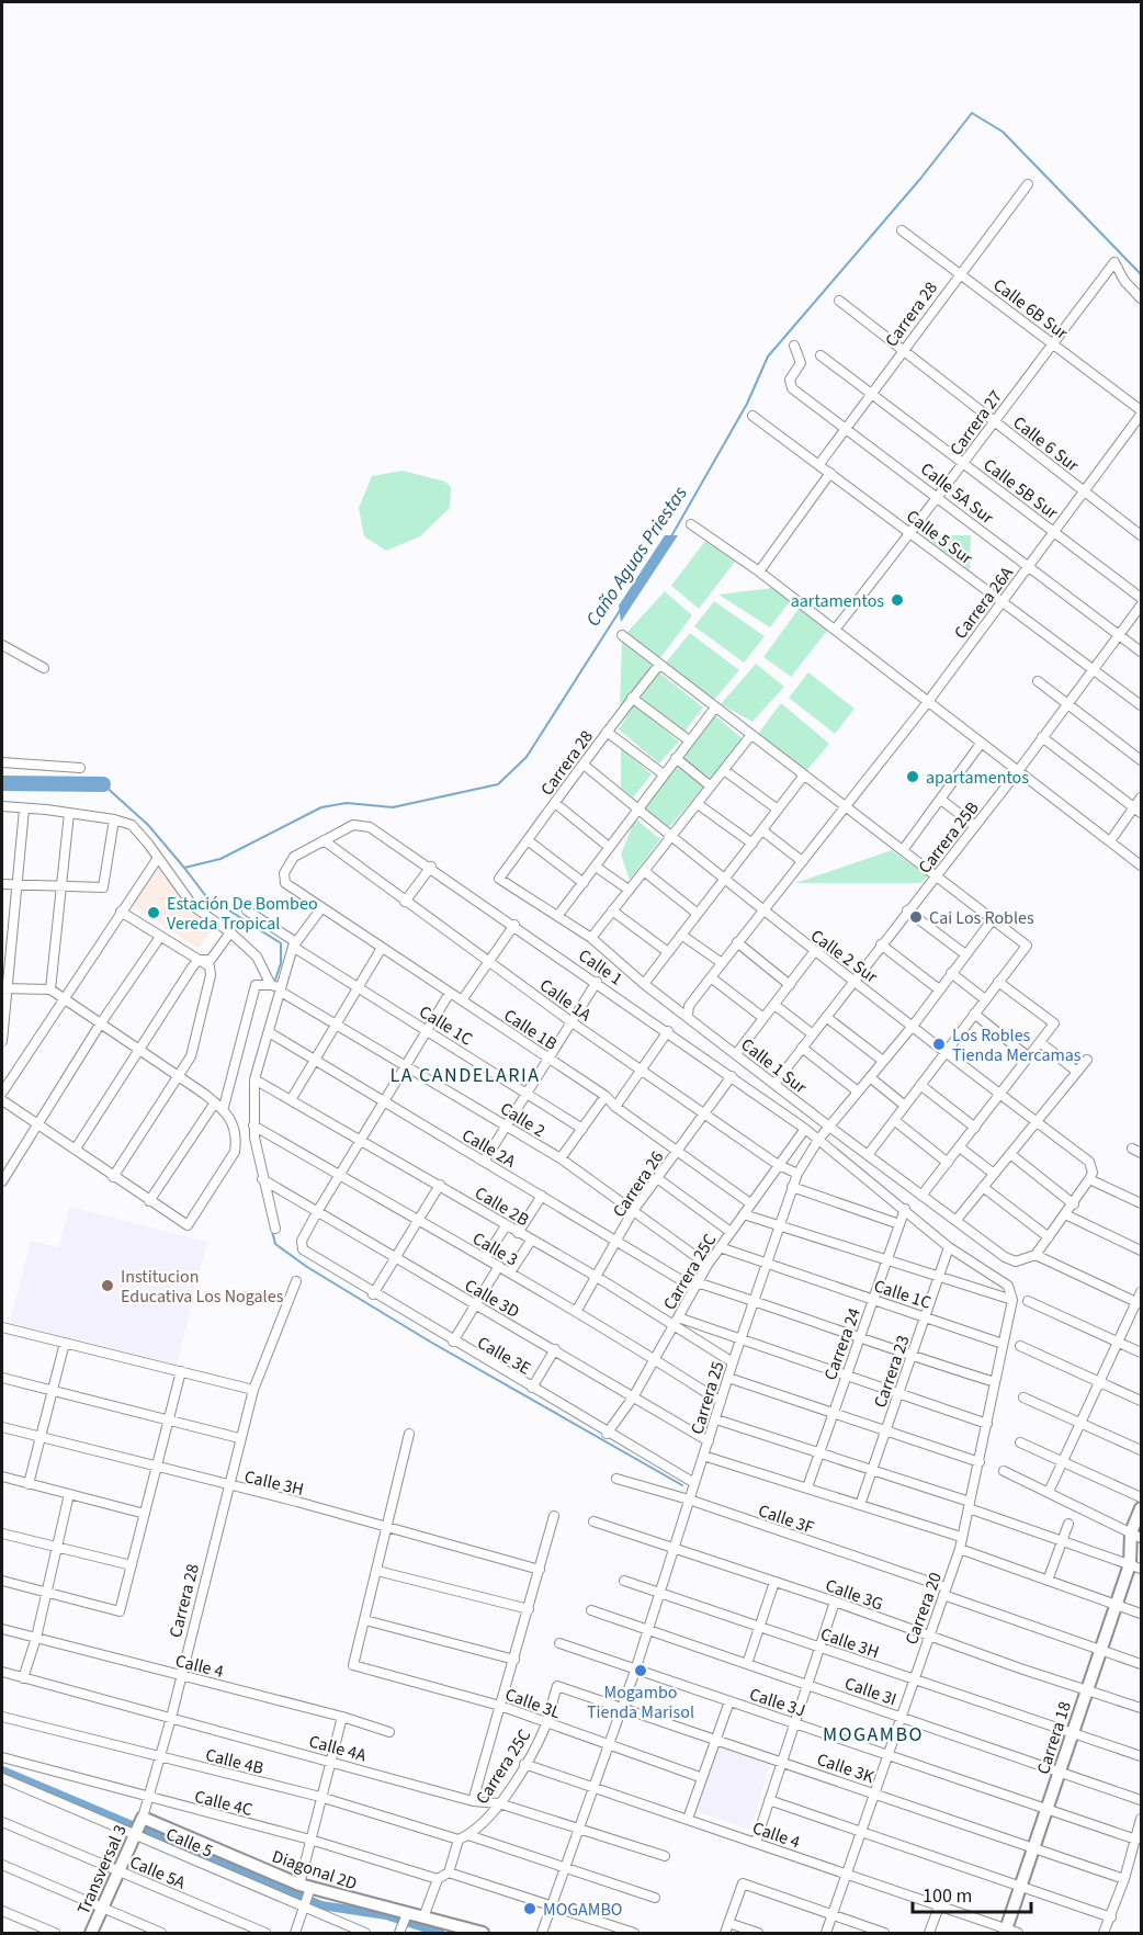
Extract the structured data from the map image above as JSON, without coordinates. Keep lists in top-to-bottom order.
{
  "streets": {
    "street": [
      "Calle 6B Sur",
      "Carrera 28",
      "Carrera 27",
      "Calle 6 Sur",
      "Calle 5B Sur",
      "Calle 5A Sur",
      "Calle 5 Sur",
      "Carrera 26A",
      "Carrera 25B",
      "Calle 2 Sur",
      "Calle 1",
      "Calle 1A",
      "Calle 1C",
      "Calle 1B",
      "Calle 1 Sur",
      "Calle 2",
      "Calle 2A",
      "Carrera 26",
      "Calle 2B",
      "Calle 3",
      "Carrera 25C",
      "Calle 3D",
      "Carrera 24",
      "Calle 3E",
      "Carrera 23",
      "Carrera 25",
      "Calle 3H",
      "Calle 3F",
      "Calle 3G",
      "Carrera 20",
      "Calle 4",
      "Calle 3I",
      "Calle 3J",
      "Calle 3L",
      "Carrera 18",
      "Calle 4A",
      "Calle 4B",
      "Calle 3K",
      "Calle 4C",
      "Calle 5",
      "Transversal 3",
      "Diagonal 2D",
      "Calle 5A"
    ]
  },
  "crossings": [
    ["Calle 6B Sur", "Carrera 28"],
    ["Calle 6B Sur", "Carrera 27"],
    ["Calle 6B Sur", "Carrera 26A"],
    ["Carrera 28", "Calle 6 Sur"],
    ["Carrera 28", "Calle 5B Sur"],
    ["Carrera 28", "Calle 5A Sur"],
    ["Carrera 28", "Calle 5 Sur"],
    ["Carrera 28", "Calle 2 Sur"],
    ["Carrera 28", "Calle 1 Sur"],
    ["Carrera 28", "Calle 3H"],
    ["Carrera 28", "Calle 4"],
    ["Carrera 28", "Calle 4A"],
    ["Carrera 28", "Calle 4B"],
    ["Carrera 28", "Calle 4C"],
    ["Carrera 28", "Calle 5"],
    ["Carrera 28", "Transversal 3"],
    ["Carrera 28", "Diagonal 2D"],
    ["Carrera 27", "Calle 6 Sur"],
    ["Carrera 27", "Calle 5B Sur"],
    ["Carrera 27", "Calle 5A Sur"],
    ["Carrera 27", "Calle 5 Sur"],
    ["Calle 6 Sur", "Carrera 26A"],
    ["Calle 5B Sur", "Carrera 26A"],
    ["Calle 5A Sur", "Carrera 26A"],
    ["Calle 5A Sur", "Carrera 25B"],
    ["Calle 5 Sur", "Carrera 26A"],
    ["Calle 5 Sur", "Carrera 25B"],
    ["Carrera 26A", "Calle 2 Sur"],
    ["Carrera 26A", "Calle 1 Sur"],
    ["Carrera 25B", "Calle 2 Sur"],
    ["Carrera 25B", "Calle 1 Sur"],
    ["Calle 2 Sur", "Carrera 25"],
    ["Calle 1", "Calle 1A"],
    ["Calle 1", "Calle 1B"],
    ["Calle 1", "Calle 1 Sur"],
    ["Calle 1", "Carrera 26"],
    ["Calle 1", "Carrera 25C"],
    ["Calle 1", "Carrera 24"],
    ["Calle 1", "Carrera 25"],
    ["Calle 1A", "Carrera 26"],
    ["Calle 1A", "Carrera 25C"],
    ["Calle 1A", "Carrera 25"],
    ["Calle 1C", "Carrera 25C"],
    ["Calle 1C", "Carrera 24"],
    ["Calle 1C", "Carrera 23"],
    ["Calle 1C", "Carrera 25"],
    ["Calle 1C", "Carrera 20"],
    ["Calle 1B", "Carrera 26"],
    ["Calle 1B", "Carrera 25C"],
    ["Calle 1 Sur", "Carrera 25"],
    ["Calle 2", "Carrera 26"],
    ["Calle 2", "Carrera 25C"],
    ["Calle 2A", "Carrera 26"],
    ["Calle 2A", "Carrera 25C"],
    ["Carrera 26", "Calle 2B"],
    ["Carrera 26", "Calle 3"],
    ["Calle 2B", "Carrera 25C"],
    ["Calle 2B", "Carrera 25"],
    ["Calle 3", "Carrera 25C"],
    ["Calle 3", "Carrera 25"],
    ["Carrera 25C", "Calle 3D"],
    ["Carrera 25C", "Calle 3E"],
    ["Carrera 25C", "Calle 4"],
    ["Carrera 25C", "Calle 3L"],
    ["Carrera 25C", "Calle 4A"],
    ["Carrera 25C", "Calle 4B"],
    ["Carrera 25C", "Calle 3K"],
    ["Calle 3D", "Calle 3E"],
    ["Calle 3D", "Carrera 25"],
    ["Calle 3E", "Carrera 25"],
    ["Carrera 23", "Carrera 20"],
    ["Carrera 25", "Calle 3H"],
    ["Carrera 25", "Calle 3F"],
    ["Carrera 25", "Calle 3G"],
    ["Carrera 25", "Calle 4"],
    ["Carrera 25", "Calle 3I"],
    ["Carrera 25", "Calle 3J"],
    ["Carrera 25", "Calle 3L"],
    ["Carrera 25", "Calle 4A"],
    ["Carrera 25", "Calle 3K"],
    ["Calle 3H", "Carrera 20"],
    ["Calle 3H", "Carrera 18"],
    ["Calle 3F", "Carrera 20"],
    ["Calle 3F", "Carrera 18"],
    ["Calle 3G", "Carrera 20"],
    ["Calle 3G", "Carrera 18"],
    ["Carrera 20", "Calle 4"],
    ["Carrera 20", "Calle 3I"],
    ["Carrera 20", "Calle 3J"],
    ["Carrera 20", "Calle 3K"],
    ["Calle 4", "Carrera 18"],
    ["Calle 3I", "Carrera 18"],
    ["Calle 3J", "Carrera 18"],
    ["Carrera 18", "Calle 3K"],
    ["Calle 5", "Transversal 3"],
    ["Calle 5", "Diagonal 2D"],
    ["Transversal 3", "Diagonal 2D"],
    ["Transversal 3", "Calle 5A"]
  ],
  "districts": ["LA CANDELARIA", "MOGAMBO"],
  "water": ["Caño Aguas Priestas"],
  "places": [
    "aartamentos",
    "apartamentos",
    "Estación De Bombeo Vereda Tropical",
    "Cai Los Robles",
    "Los Robles Tienda Mercamas",
    "Institucion Educativa Los Nogales",
    "Mogambo Tienda Marisol",
    "MOGAMBO"
  ],
  "scale_bar": "100 m"
}
